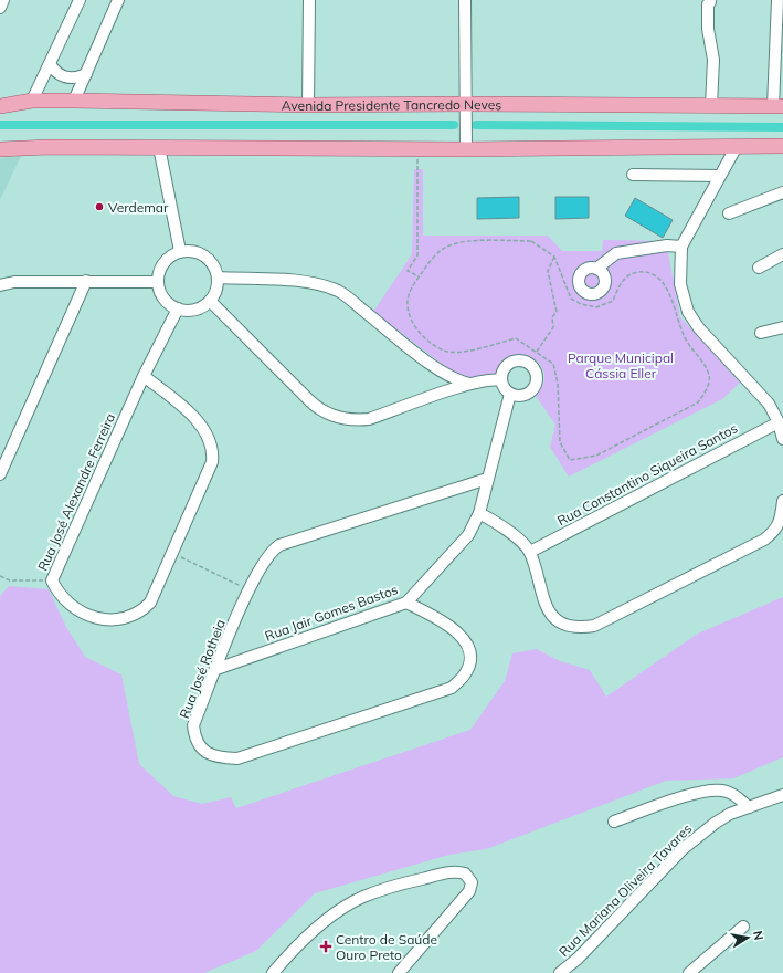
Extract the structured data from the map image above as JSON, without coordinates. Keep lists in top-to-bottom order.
{
  "streets": {
    "main road": ["Avenida Presidente Tancredo Neves"],
    "street": [
      "Rua Constantino Siqueira Santos",
      "Rua José Alexandre Ferreira",
      "Rua Jair Gomes Bastos",
      "Rua José Rotheia",
      "Rua Mariana Oliveira Tavares"
    ]
  },
  "crossings": [
    ["Rua Jair Gomes Bastos", "Rua José Rotheia"]
  ],
  "parks": ["Parque Municipal Cássia Eller"],
  "places": {
    "other": ["Verdemar"],
    "health": ["Centro de Saúde Ouro Preto"]
  },
  "north": "right"
}
